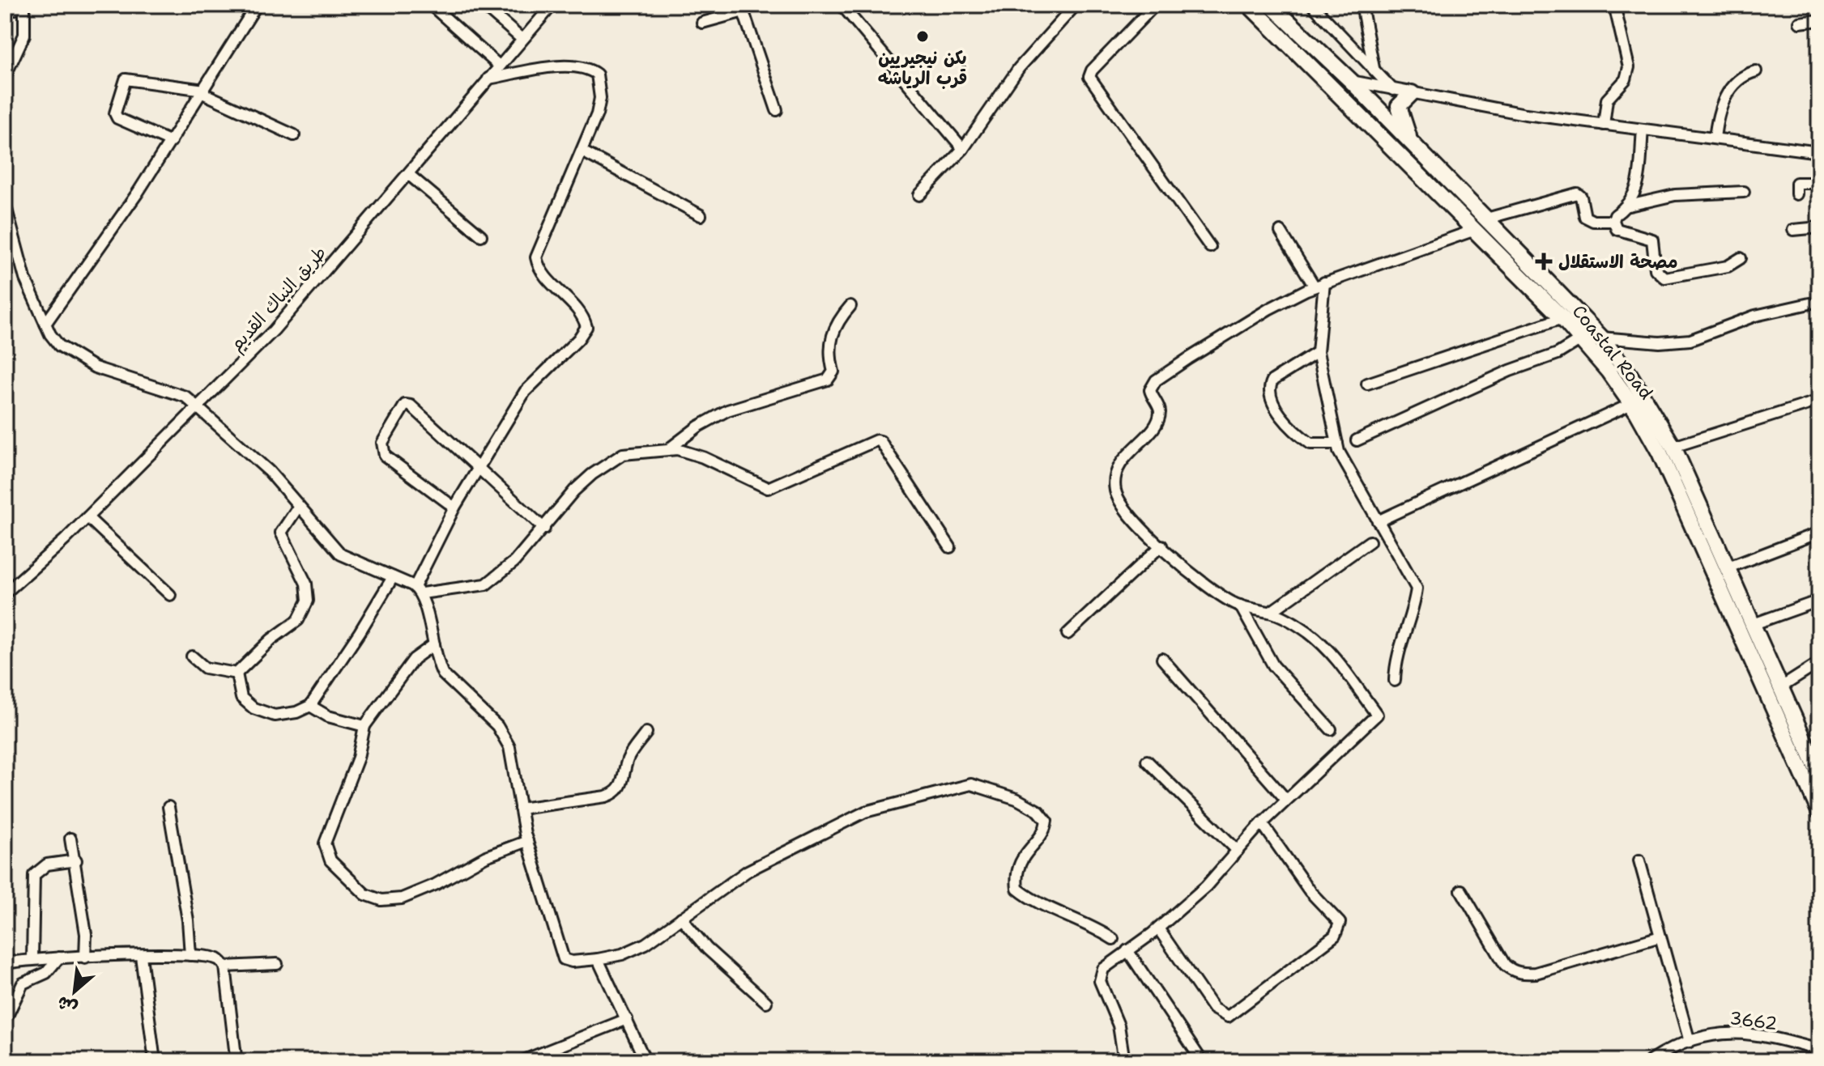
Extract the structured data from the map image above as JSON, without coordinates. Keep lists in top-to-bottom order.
{
  "streets": {
    "highway": ["Coastal Road"],
    "street": ["طريق النباك القديم", "3662"]
  },
  "places": {
    "other": ["يكن نيجيريين قرب الرياشه"],
    "health": ["مصحة الاستقلال"]
  },
  "north": "bottom left"
}
